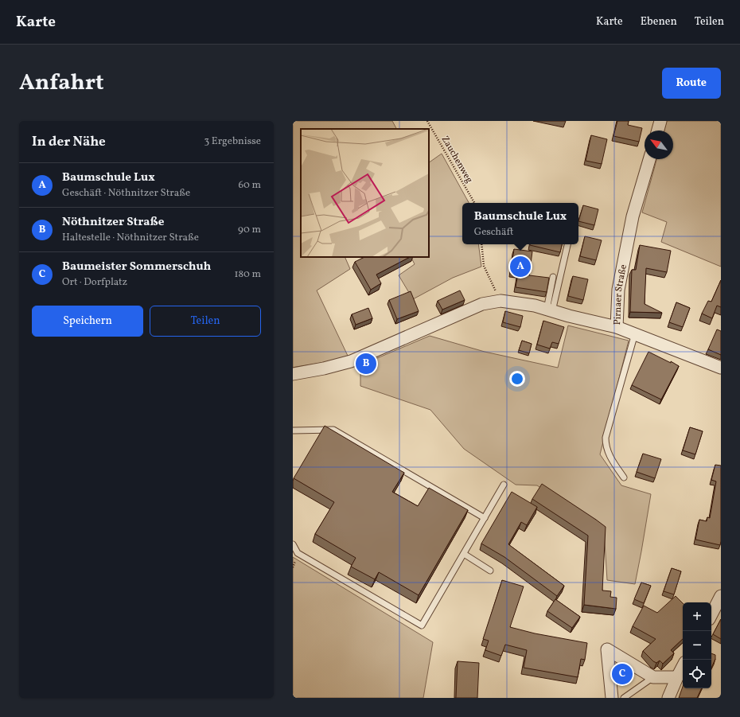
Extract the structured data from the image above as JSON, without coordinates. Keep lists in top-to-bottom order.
{
  "streets": {
    "street": ["Pirnaer Straße"],
    "path": ["Zauchenweg"]
  },
  "north": "top left",
  "page": {
    "header": "Karte",
    "nav": ["Karte", "Ebenen", "Teilen"],
    "title": "Anfahrt",
    "buttons": [
      "Route",
      ["Speichern", "Teilen"]
    ],
    "heading": ["In der Nähe", "3 Ergebnisse"],
    "list": [
      {
        "mark": "A",
        "name": "Baumschule Lux",
        "note": "Geschäft · Nöthnitzer Straße",
        "value": "60 m"
      },
      {
        "mark": "B",
        "name": "Nöthnitzer Straße",
        "note": "Haltestelle · Nöthnitzer Straße",
        "value": "90 m"
      },
      {
        "mark": "C",
        "name": "Baumeister Sommerschuh",
        "note": "Ort · Dorfplatz",
        "value": "180 m"
      }
    ],
    "popup": ["Baumschule Lux", "Geschäft"],
    "pins": ["A", "B", "C"],
    "map_buttons": ["+", "−"]
  }
}
